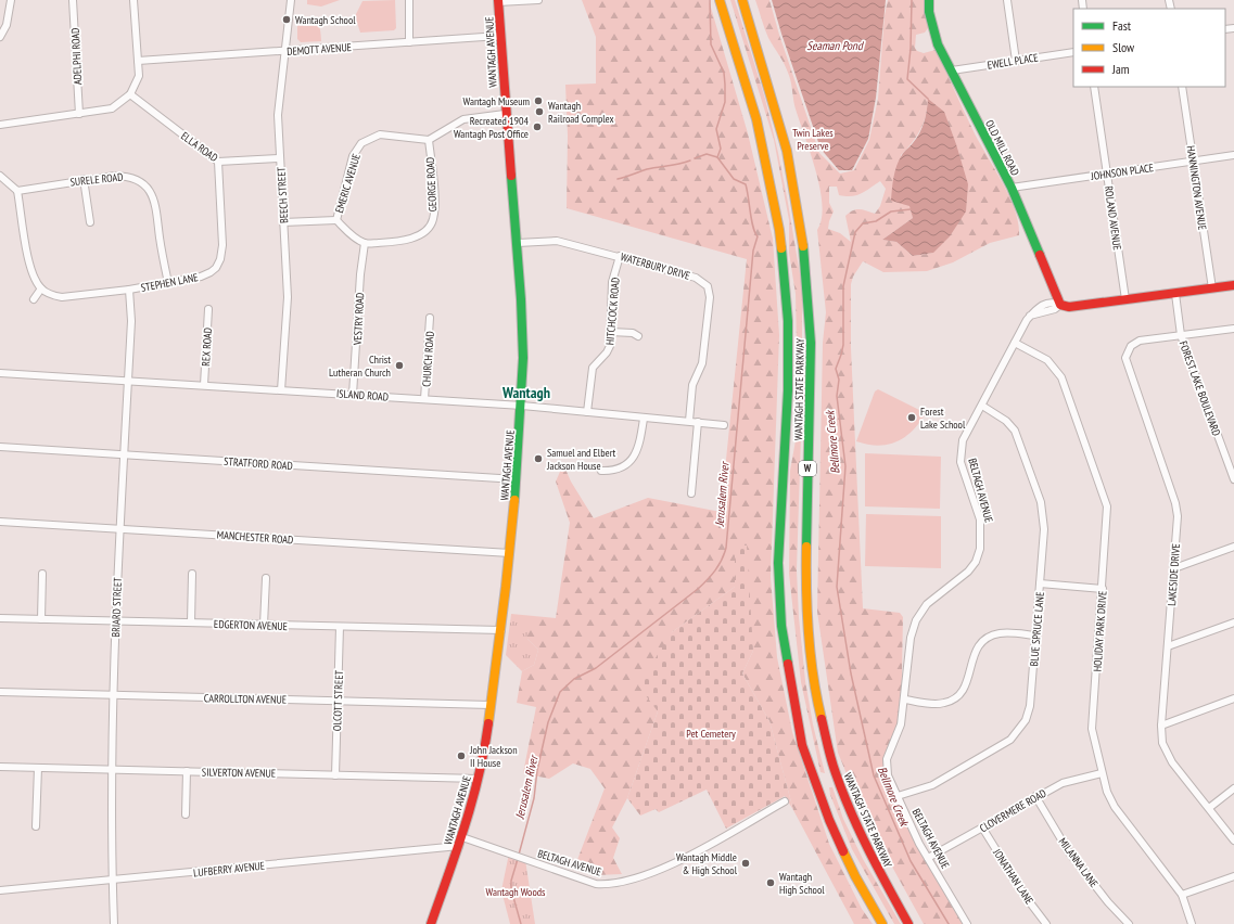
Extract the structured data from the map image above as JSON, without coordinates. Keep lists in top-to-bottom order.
{
  "streets": {
    "main road": [
      "WANTAGH AVENUE",
      "OLD MILL ROAD",
      "WANTAGH STATE PARKWAY",
      "W"
    ],
    "street": [
      "DEMOTT AVENUE",
      "ADELPHI ROAD",
      "EWELL PLACE",
      "ELLA ROAD",
      "JOHNSON PLACE",
      "SURELE ROAD",
      "EMERIC AVENUE",
      "GEORGE ROAD",
      "HANNINGTON AVENUE",
      "BEECH STREET",
      "ROLAND AVENUE",
      "WATERBURY DRIVE",
      "STEPHEN LANE",
      "HITCHCOCK ROAD",
      "VESTRY ROAD",
      "REX ROAD",
      "CHURCH ROAD",
      "FOREST LAKE BOULEVARD",
      "ISLAND ROAD",
      "STRATFORD ROAD",
      "BELTAGH AVENUE",
      "MANCHESTER ROAD",
      "LAKESIDE DRIVE",
      "BRIARD STREET",
      "EDGERTON AVENUE",
      "BLUE SPRUCE LANE",
      "HOLIDAY PARK DRIVE",
      "CARROLLTON AVENUE",
      "OLCOTT STREET",
      "SILVERTON AVENUE",
      "CLOVERMERE ROAD",
      "MILANNA LANE",
      "LUFBERRY AVENUE",
      "JONATHAN LANE"
    ]
  },
  "crossings": [
    ["DEMOTT AVENUE", "WANTAGH AVENUE"],
    ["DEMOTT AVENUE", "BEECH STREET"],
    ["WANTAGH AVENUE", "WATERBURY DRIVE"],
    ["WANTAGH AVENUE", "ISLAND ROAD"],
    ["WANTAGH AVENUE", "STRATFORD ROAD"],
    ["WANTAGH AVENUE", "BELTAGH AVENUE"],
    ["WANTAGH AVENUE", "MANCHESTER ROAD"],
    ["WANTAGH AVENUE", "EDGERTON AVENUE"],
    ["WANTAGH AVENUE", "CARROLLTON AVENUE"],
    ["WANTAGH AVENUE", "SILVERTON AVENUE"],
    ["WANTAGH AVENUE", "LUFBERRY AVENUE"],
    ["EWELL PLACE", "OLD MILL ROAD"],
    ["ELLA ROAD", "BEECH STREET"],
    ["ELLA ROAD", "STEPHEN LANE"],
    ["OLD MILL ROAD", "JOHNSON PLACE"],
    ["OLD MILL ROAD", "BELTAGH AVENUE"],
    ["JOHNSON PLACE", "HANNINGTON AVENUE"],
    ["JOHNSON PLACE", "ROLAND AVENUE"],
    ["SURELE ROAD", "STEPHEN LANE"],
    ["EMERIC AVENUE", "GEORGE ROAD"],
    ["EMERIC AVENUE", "VESTRY ROAD"],
    ["GEORGE ROAD", "VESTRY ROAD"],
    ["BEECH STREET", "ISLAND ROAD"],
    ["WATERBURY DRIVE", "HITCHCOCK ROAD"],
    ["WATERBURY DRIVE", "ISLAND ROAD"],
    ["STEPHEN LANE", "BRIARD STREET"],
    ["HITCHCOCK ROAD", "ISLAND ROAD"],
    ["VESTRY ROAD", "ISLAND ROAD"],
    ["REX ROAD", "ISLAND ROAD"],
    ["CHURCH ROAD", "ISLAND ROAD"],
    ["FOREST LAKE BOULEVARD", "LAKESIDE DRIVE"],
    ["ISLAND ROAD", "BRIARD STREET"],
    ["STRATFORD ROAD", "BRIARD STREET"],
    ["BELTAGH AVENUE", "BLUE SPRUCE LANE"],
    ["BELTAGH AVENUE", "HOLIDAY PARK DRIVE"],
    ["BELTAGH AVENUE", "CLOVERMERE ROAD"],
    ["MANCHESTER ROAD", "BRIARD STREET"],
    ["BRIARD STREET", "EDGERTON AVENUE"],
    ["BRIARD STREET", "CARROLLTON AVENUE"],
    ["BRIARD STREET", "SILVERTON AVENUE"],
    ["BRIARD STREET", "LUFBERRY AVENUE"],
    ["EDGERTON AVENUE", "OLCOTT STREET"],
    ["HOLIDAY PARK DRIVE", "CLOVERMERE ROAD"],
    ["CARROLLTON AVENUE", "OLCOTT STREET"],
    ["OLCOTT STREET", "SILVERTON AVENUE"],
    ["CLOVERMERE ROAD", "MILANNA LANE"],
    ["CLOVERMERE ROAD", "JONATHAN LANE"]
  ],
  "districts": ["Wantagh"],
  "water": ["Seaman Pond", "Bellmore Creek", "Jerusalem River"],
  "parks": ["Twin Lakes Preserve", "Pet Cemetery", "Wantagh Woods"],
  "places": [
    "Wantagh School",
    "Wantagh Museum",
    "Wantagh Railroad Complex",
    "Recreated 1904 Wantagh Post Office",
    "Christ Lutheran Church",
    "Forest Lake School",
    "Samuel and Elbert Jackson House",
    "John Jackson II House",
    "Wantagh Middle & High School",
    "Wantagh High School"
  ],
  "legend": ["Fast", "Slow", "Jam"]
}
